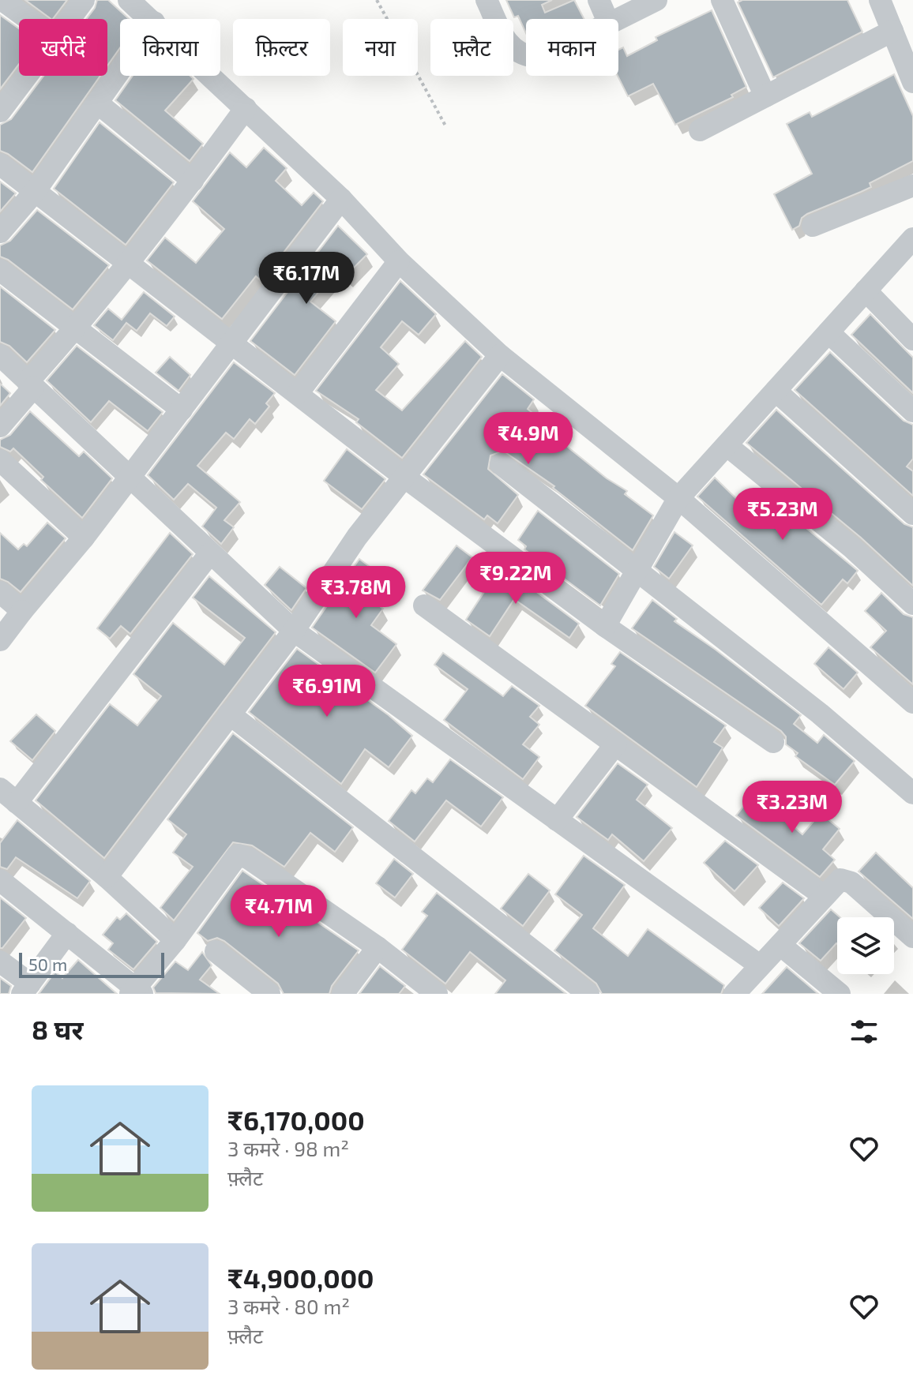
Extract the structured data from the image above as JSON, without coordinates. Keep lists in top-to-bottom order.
{
  "scale_bar": "50 m",
  "page": {
    "chip": [
      "खरीदें",
      "किराया",
      "फ़िल्टर",
      "नया",
      "फ़्लैट",
      "मकान"
    ],
    "price": [
      "₹6.17M",
      "₹4.9M",
      "₹5.23M",
      "₹9.22M",
      "₹3.78M",
      "₹6.91M",
      "₹3.23M",
      "₹4.71M"
    ],
    "scale": "50 m",
    "heading": "8 घर",
    "list": [
      {
        "name": "₹6,170,000",
        "note": "3 कमरे · 98 m² · फ़्लैट"
      },
      {
        "name": "₹4,900,000",
        "note": "3 कमरे · 80 m² · फ़्लैट"
      }
    ]
  }
}
